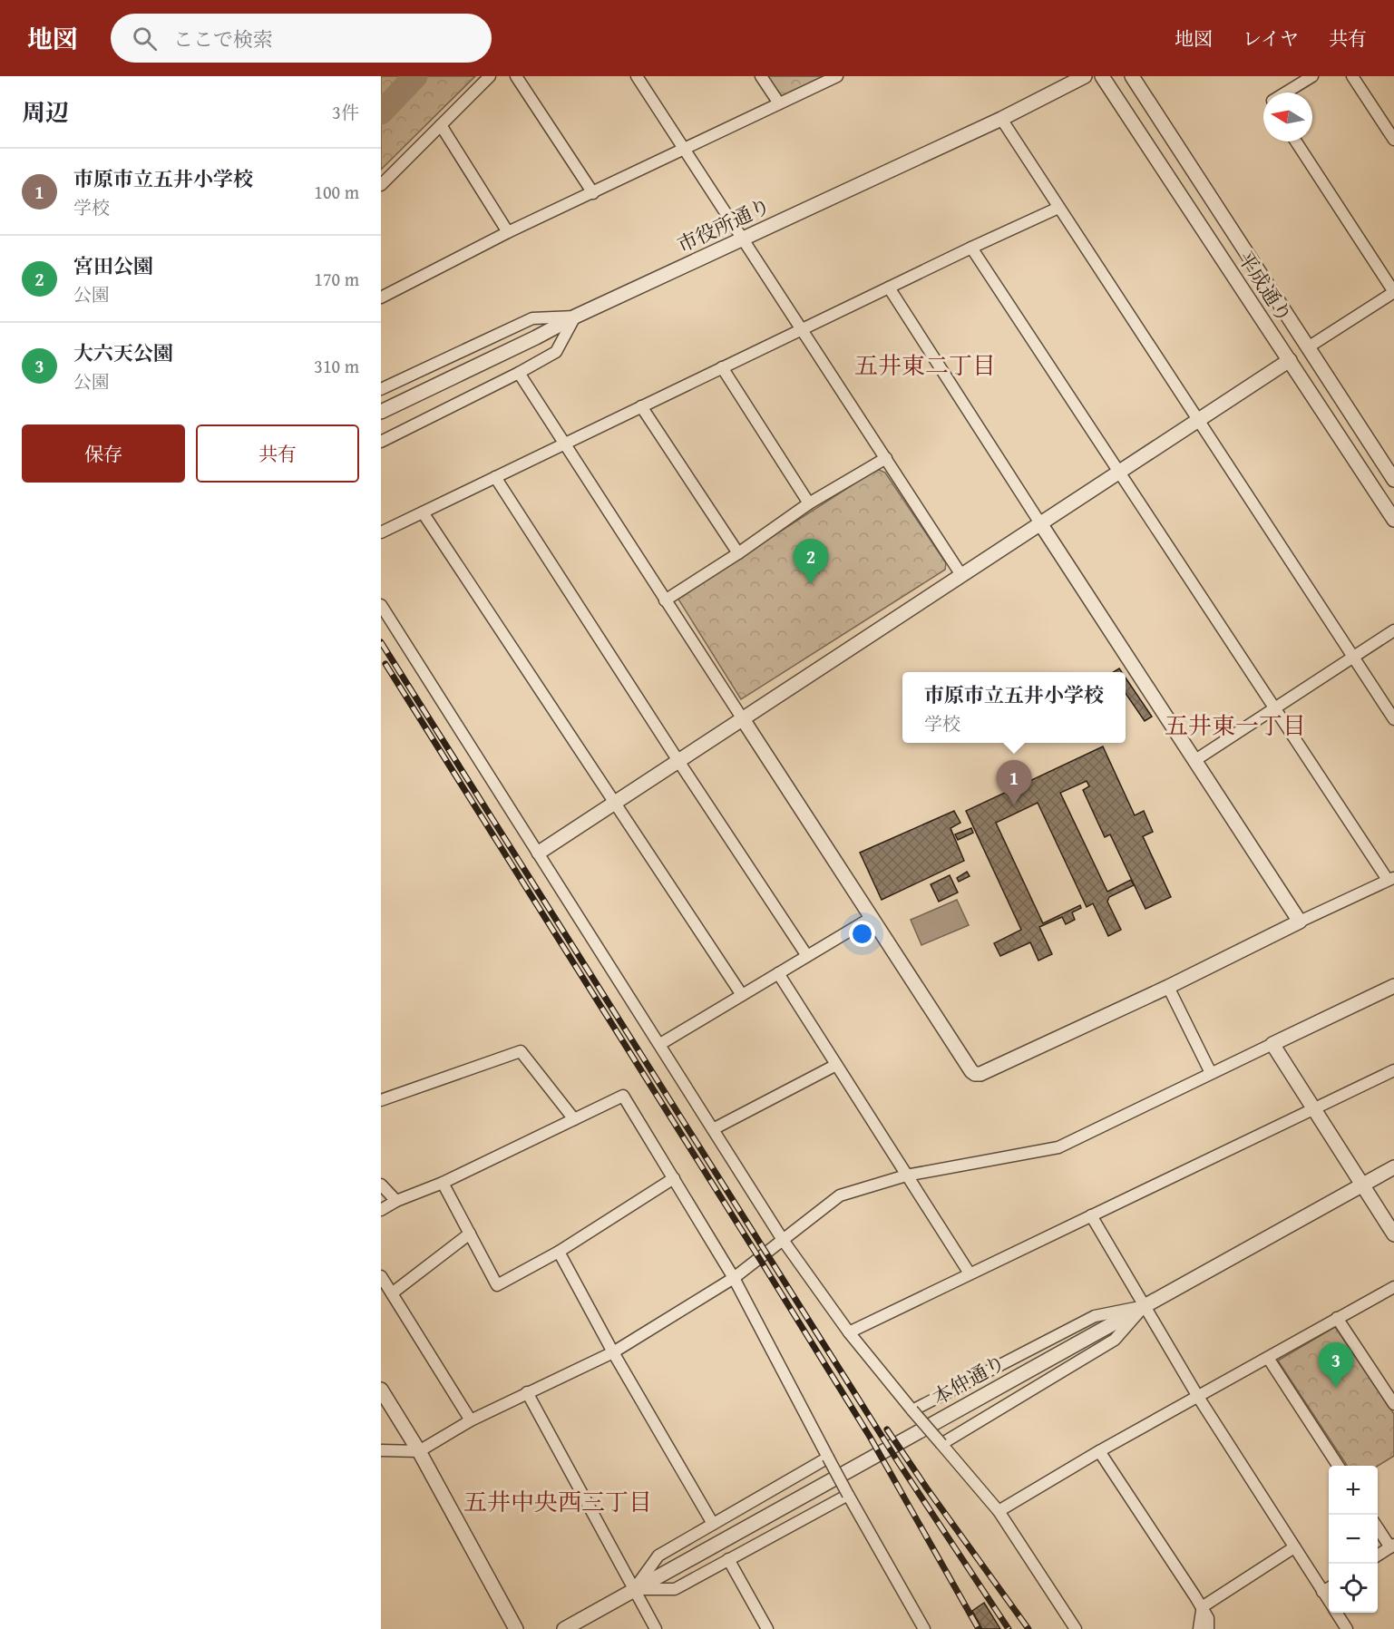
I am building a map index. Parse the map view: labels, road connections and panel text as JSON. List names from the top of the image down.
{
  "streets": {
    "street": ["市役所通り", "平成通り", "本仲通り"]
  },
  "districts": ["五井東二丁目", "五井東一丁目", "五井中央西三丁目"],
  "north": "left",
  "page": {
    "header": "地図",
    "search": "ここで検索",
    "nav": ["地図", "レイヤ", "共有"],
    "heading": ["周辺", "3件"],
    "list": [
      {
        "mark": "1",
        "name": "市原市立五井小学校",
        "note": "学校",
        "value": "100 m"
      },
      {
        "mark": "2",
        "name": "宮田公園",
        "note": "公園",
        "value": "170 m"
      },
      {
        "mark": "3",
        "name": "大六天公園",
        "note": "公園",
        "value": "310 m"
      }
    ],
    "buttons": ["保存", "共有"],
    "pins": ["2", "1", "3"],
    "popup": ["市原市立五井小学校", "学校"],
    "map_buttons": ["+", "−"]
  }
}
